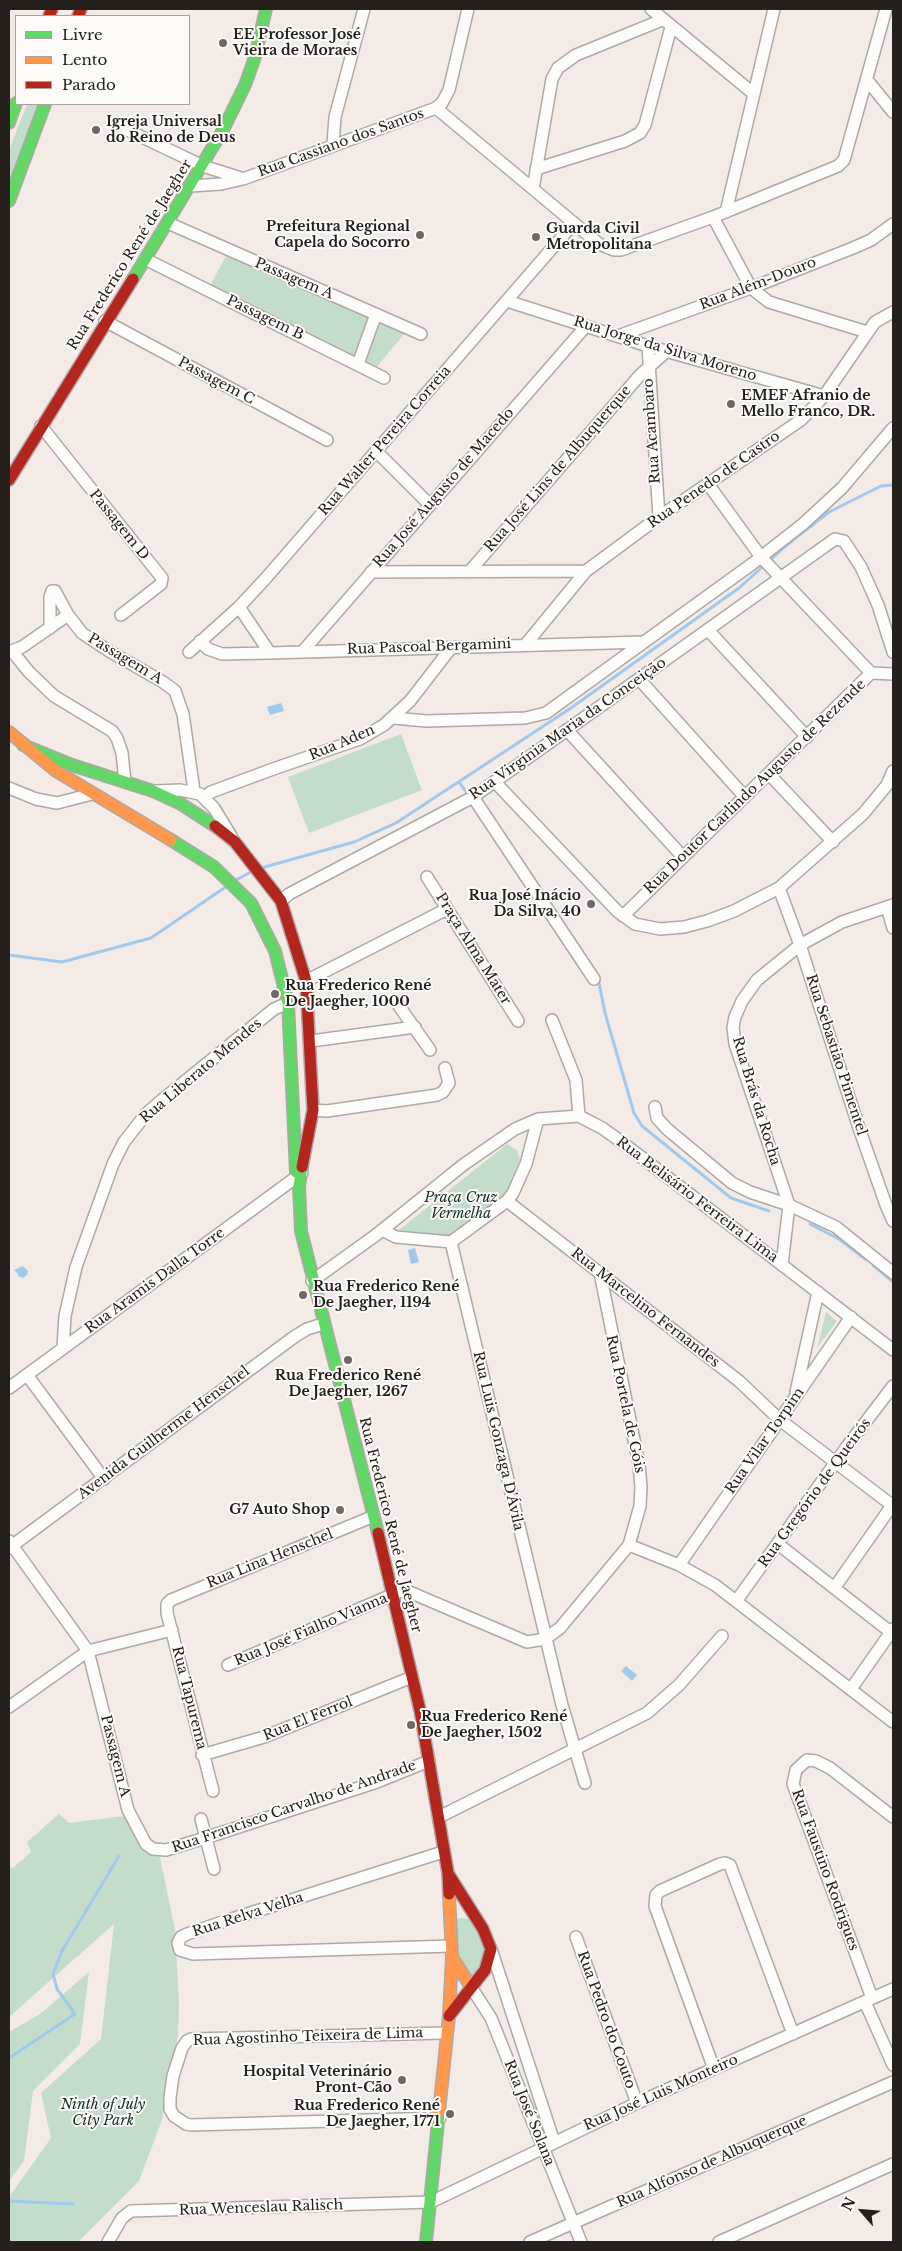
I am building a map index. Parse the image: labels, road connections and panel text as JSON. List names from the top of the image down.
{
  "streets": {
    "main road": ["Rua Frederico René de Jaegher"],
    "street": [
      "Rua Cassiano dos Santos",
      "Passagem A",
      "Rua Além-Douro",
      "Passagem B",
      "Rua Jorge da Silva Moreno",
      "Passagem C",
      "Rua Acambaro",
      "Rua Walter Pereira Correia",
      "Rua José Lins de Albuquerque",
      "Rua Penedo de Castro",
      "Rua José Augusto de Macedo",
      "Passagem D",
      "Rua Pascoal Bergamini",
      "Rua Virgínia Maria da Conceição",
      "Rua Aden",
      "Rua Doutor Carlindo Augusto de Rezende",
      "Praça Alma Mater",
      "Rua Sebastião Pimentel",
      "Rua Liberato Mendes",
      "Rua Brás da Rocha",
      "Rua Belisário Ferreira Lima",
      "Rua Aramis Dalla Torre",
      "Rua Marcelino Fernandes",
      "Rua Portela de Góis",
      "Avenida Guilherme Henschel",
      "Rua Luis Gonzaga D'Ávila",
      "Rua Vilar Torpim",
      "Rua Gregório de Queirós",
      "Rua Lina Henschel",
      "Rua José Fialho Vianna",
      "Rua Tapurema",
      "Rua El Ferrol",
      "Rua Francisco Carvalho de Andrade",
      "Rua Faustino Rodrigues",
      "Rua Relva Velha",
      "Rua Pedro do Couto",
      "Rua Agostinho Teixeira de Lima",
      "Rua José Luis Monteiro",
      "Rua José Solana",
      "Rua Alfonso de Albuquerque",
      "Rua Wenceslau Ralisch"
    ]
  },
  "crossings": [
    ["Rua Cassiano dos Santos", "Rua Frederico René de Jaegher"],
    ["Rua Cassiano dos Santos", "Rua Walter Pereira Correia"],
    ["Rua Frederico René de Jaegher", "Passagem A"],
    ["Rua Frederico René de Jaegher", "Passagem B"],
    ["Rua Frederico René de Jaegher", "Passagem C"],
    ["Rua Frederico René de Jaegher", "Passagem D"],
    ["Rua Frederico René de Jaegher", "Rua Virgínia Maria da Conceição"],
    ["Rua Frederico René de Jaegher", "Rua Aden"],
    ["Rua Frederico René de Jaegher", "Rua Liberato Mendes"],
    ["Rua Frederico René de Jaegher", "Rua Aramis Dalla Torre"],
    ["Rua Frederico René de Jaegher", "Avenida Guilherme Henschel"],
    ["Rua Frederico René de Jaegher", "Rua Lina Henschel"],
    ["Rua Frederico René de Jaegher", "Rua José Fialho Vianna"],
    ["Rua Frederico René de Jaegher", "Rua El Ferrol"],
    ["Rua Frederico René de Jaegher", "Rua Francisco Carvalho de Andrade"],
    ["Rua Frederico René de Jaegher", "Rua Relva Velha"],
    ["Rua Frederico René de Jaegher", "Rua Agostinho Teixeira de Lima"],
    ["Rua Frederico René de Jaegher", "Rua José Luis Monteiro"],
    ["Rua Frederico René de Jaegher", "Rua José Solana"],
    ["Rua Frederico René de Jaegher", "Rua Wenceslau Ralisch"],
    ["Passagem A", "Rua Francisco Carvalho de Andrade"],
    ["Rua Além-Douro", "Rua Jorge da Silva Moreno"],
    ["Rua Jorge da Silva Moreno", "Rua Acambaro"],
    ["Rua Jorge da Silva Moreno", "Rua Walter Pereira Correia"],
    ["Rua Jorge da Silva Moreno", "Rua José Lins de Albuquerque"],
    ["Rua Jorge da Silva Moreno", "Rua Penedo de Castro"],
    ["Rua Jorge da Silva Moreno", "Rua José Augusto de Macedo"],
    ["Rua Acambaro", "Rua José Lins de Albuquerque"],
    ["Rua Acambaro", "Rua Penedo de Castro"],
    ["Rua Walter Pereira Correia", "Rua Pascoal Bergamini"],
    ["Rua Penedo de Castro", "Rua Pascoal Bergamini"],
    ["Rua José Augusto de Macedo", "Rua Pascoal Bergamini"],
    ["Rua Pascoal Bergamini", "Rua Virgínia Maria da Conceição"],
    ["Rua Pascoal Bergamini", "Rua Aden"],
    ["Rua Virgínia Maria da Conceição", "Rua Aden"],
    ["Rua Sebastião Pimentel", "Rua Brás da Rocha"],
    ["Rua Liberato Mendes", "Rua Aramis Dalla Torre"],
    ["Rua Brás da Rocha", "Rua Belisário Ferreira Lima"],
    ["Rua Belisário Ferreira Lima", "Rua Vilar Torpim"],
    ["Rua Marcelino Fernandes", "Rua Portela de Góis"],
    ["Rua Marcelino Fernandes", "Rua Vilar Torpim"],
    ["Rua Marcelino Fernandes", "Rua Gregório de Queirós"],
    ["Rua Portela de Góis", "Rua Luis Gonzaga D'Ávila"],
    ["Rua Lina Henschel", "Rua Tapurema"],
    ["Rua Tapurema", "Rua El Ferrol"],
    ["Rua Faustino Rodrigues", "Rua José Luis Monteiro"],
    ["Rua Pedro do Couto", "Rua José Luis Monteiro"],
    ["Rua José Luis Monteiro", "Rua José Solana"],
    ["Rua José Luis Monteiro", "Rua Wenceslau Ralisch"],
    ["Rua José Solana", "Rua Alfonso de Albuquerque"]
  ],
  "parks": ["Praça Cruz Vermelha", "Ninth of July City Park"],
  "places": [
    "EE Professor José Vieira de Moraes",
    "Igreja Universal do Reino de Deus",
    "Prefeitura Regional Capela do Socorro",
    "Guarda Civil Metropolitana",
    "EMEF Afranio de Mello Franco, DR.",
    "Rua José Inácio Da Silva, 40",
    "Rua Frederico René De Jaegher, 1000",
    "Rua Frederico René De Jaegher, 1194",
    "Rua Frederico René De Jaegher, 1267",
    "G7 Auto Shop",
    "Rua Frederico René De Jaegher, 1502",
    "Hospital Veterinário Pront-Cão",
    "Rua Frederico René De Jaegher, 1771"
  ],
  "legend": ["Livre", "Lento", "Parado"],
  "north": "top left"
}
